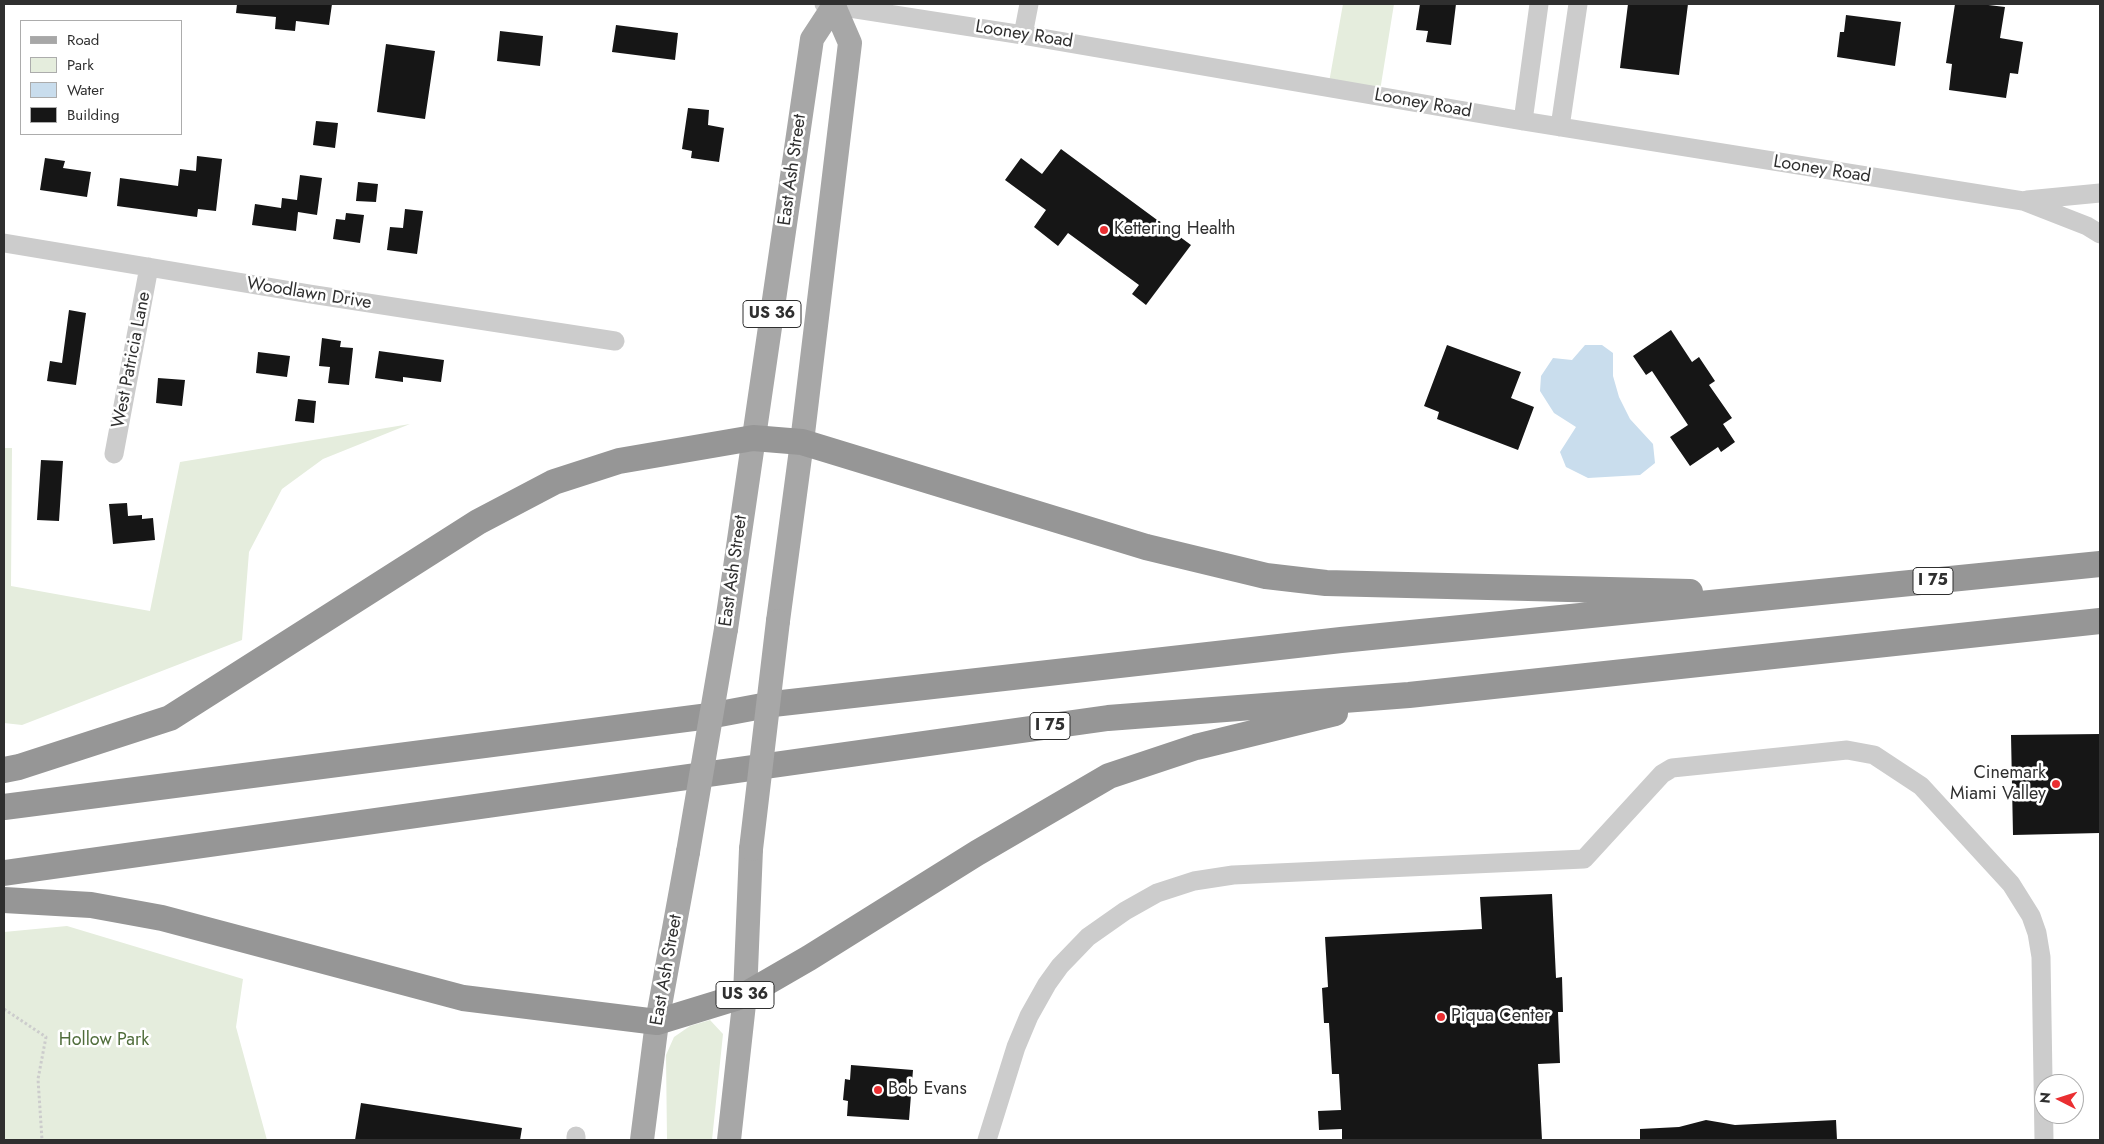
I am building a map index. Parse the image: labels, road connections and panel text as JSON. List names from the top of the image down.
{
  "streets": {
    "highway": ["I 75"],
    "main road": ["East Ash Street", "US 36"],
    "street": ["Looney Road", "Woodlawn Drive", "West Patricia Lane"]
  },
  "crossings": [
    ["Looney Road", "East Ash Street"],
    ["Looney Road", "US 36"],
    ["East Ash Street", "US 36"],
    ["Woodlawn Drive", "West Patricia Lane"]
  ],
  "parks": ["Hollow Park"],
  "places": [
    "Kettering Health",
    "Cinemark Miami Valley",
    "Piqua Center",
    "Bob Evans"
  ],
  "legend": [
    "Road",
    "Park",
    "Water",
    "Building"
  ],
  "north": "left"
}
